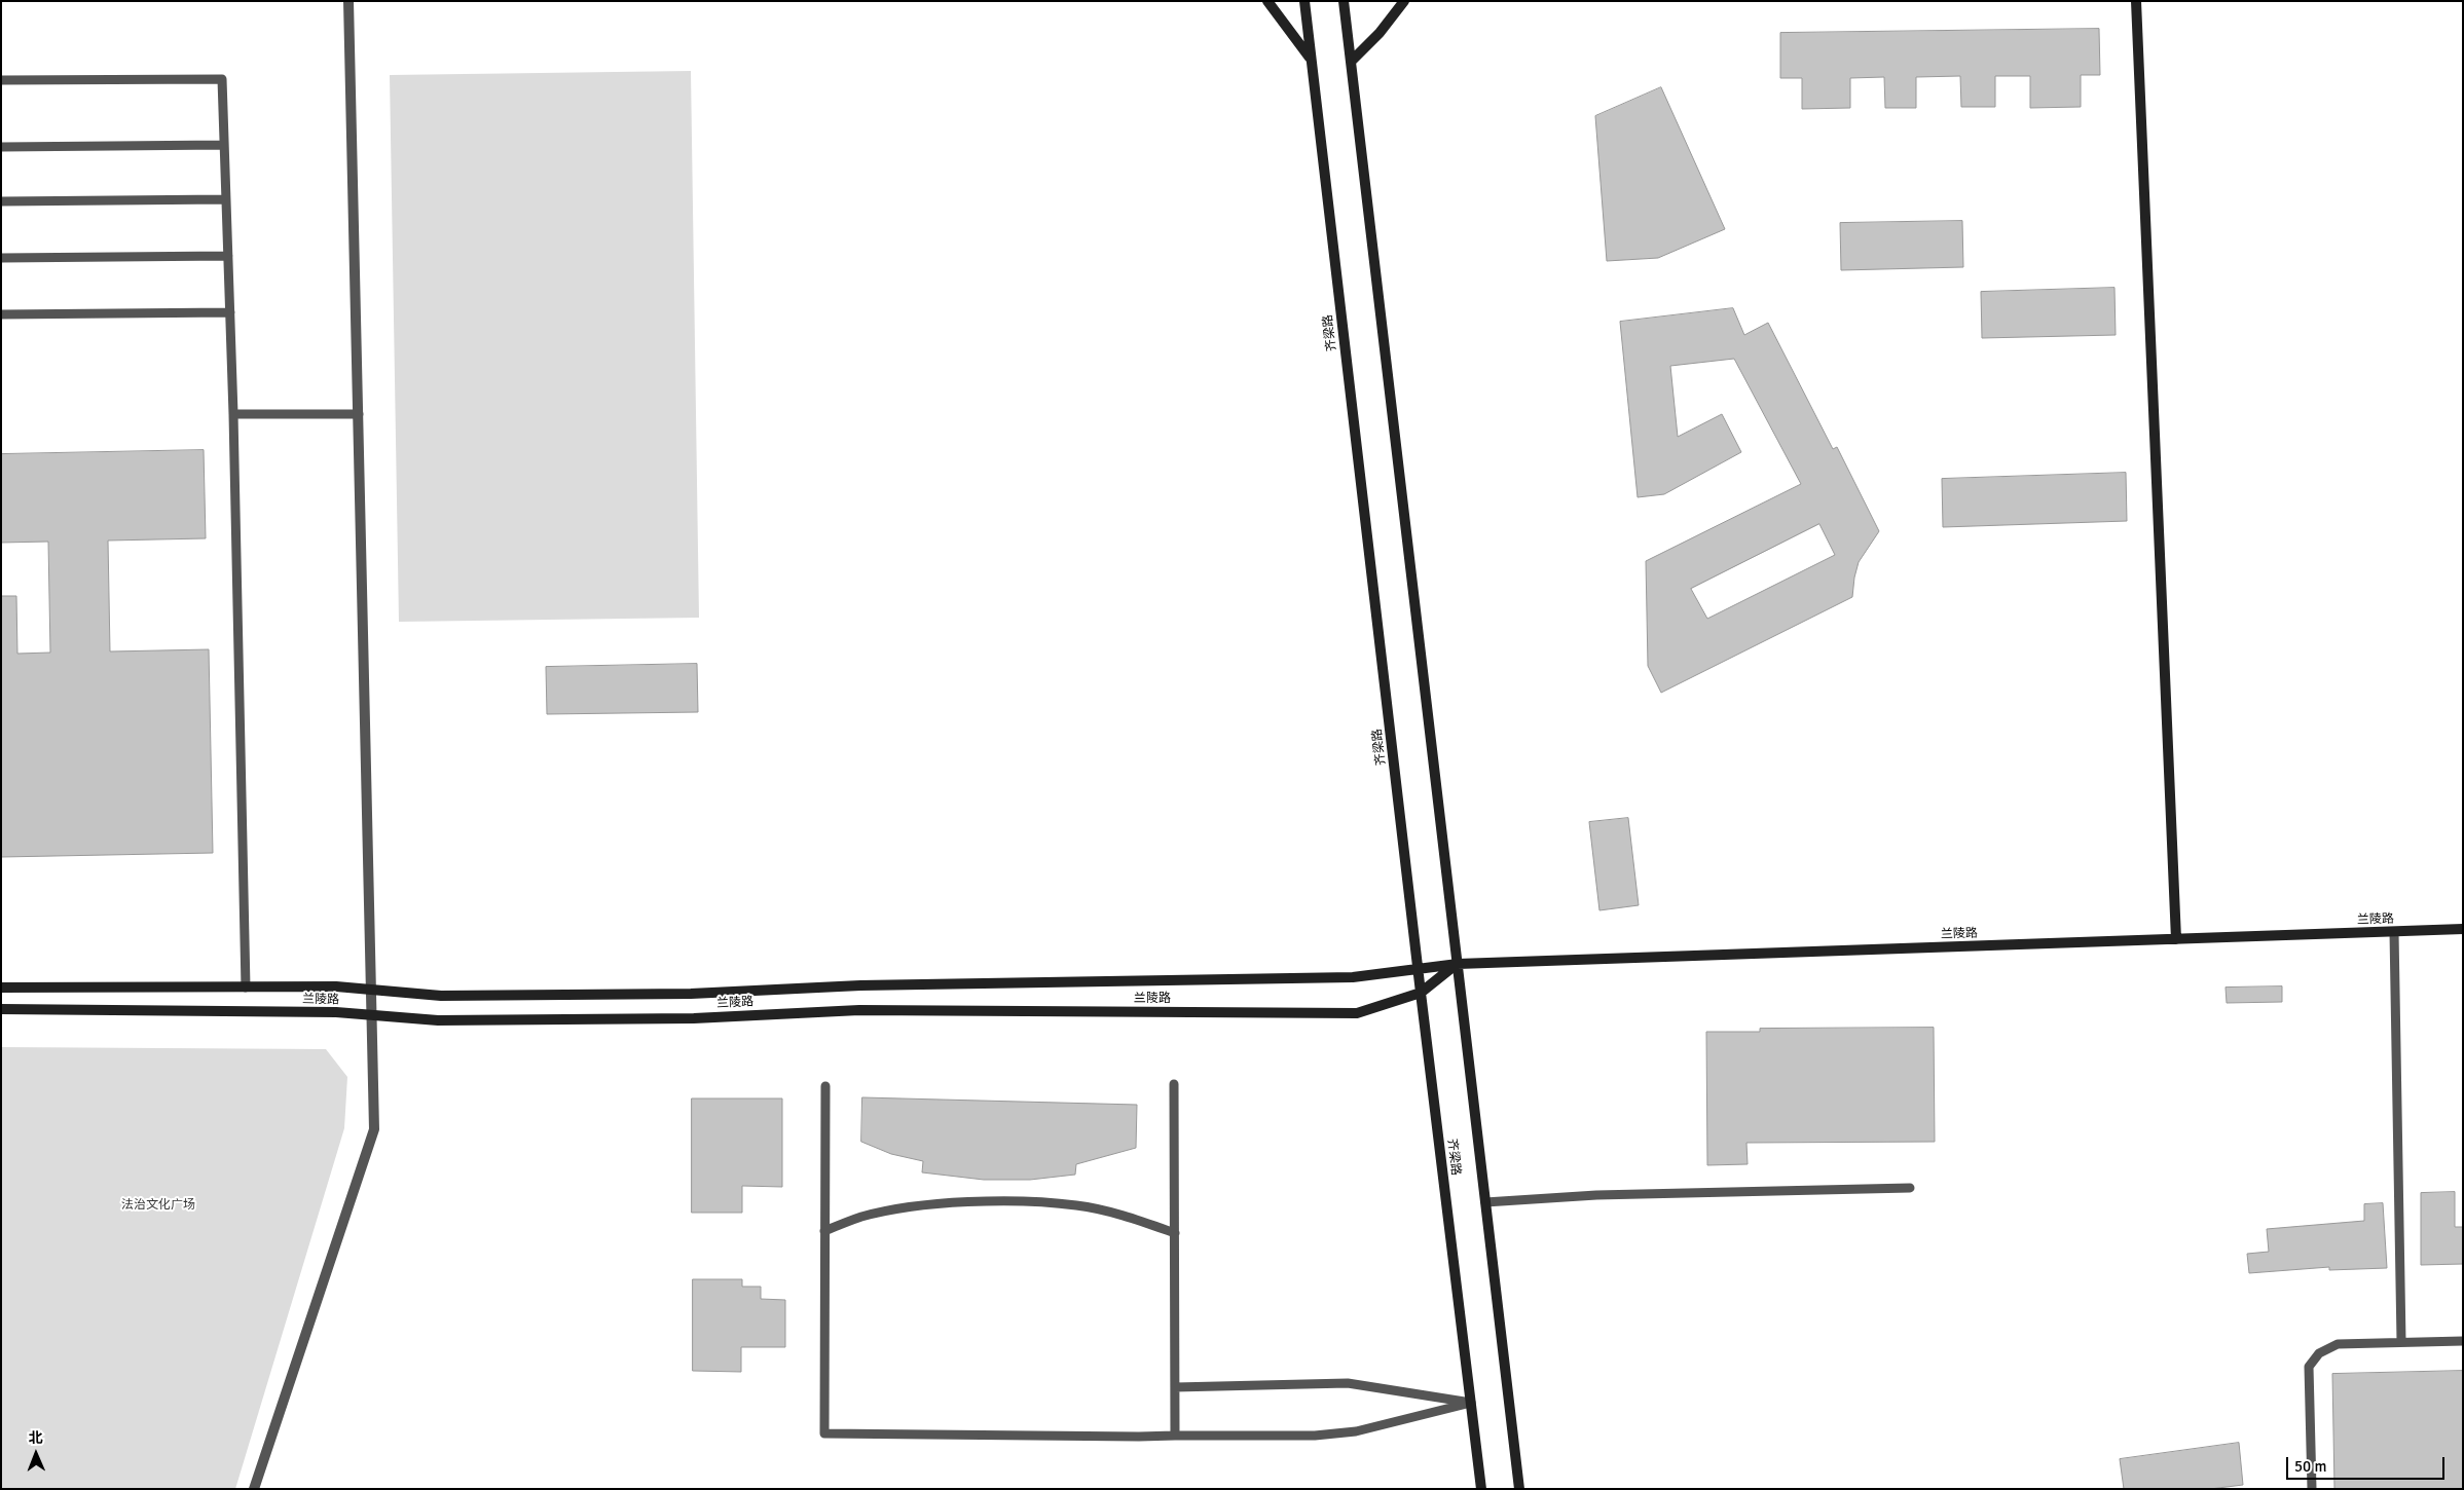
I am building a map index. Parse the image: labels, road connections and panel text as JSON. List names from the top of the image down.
{
  "streets": {
    "street": ["齐梁路", "兰陵路"]
  },
  "crossings": [
    ["齐梁路", "兰陵路"]
  ],
  "parks": ["法治文化广场"],
  "scale_bar": "50 m",
  "north": "top"
}
